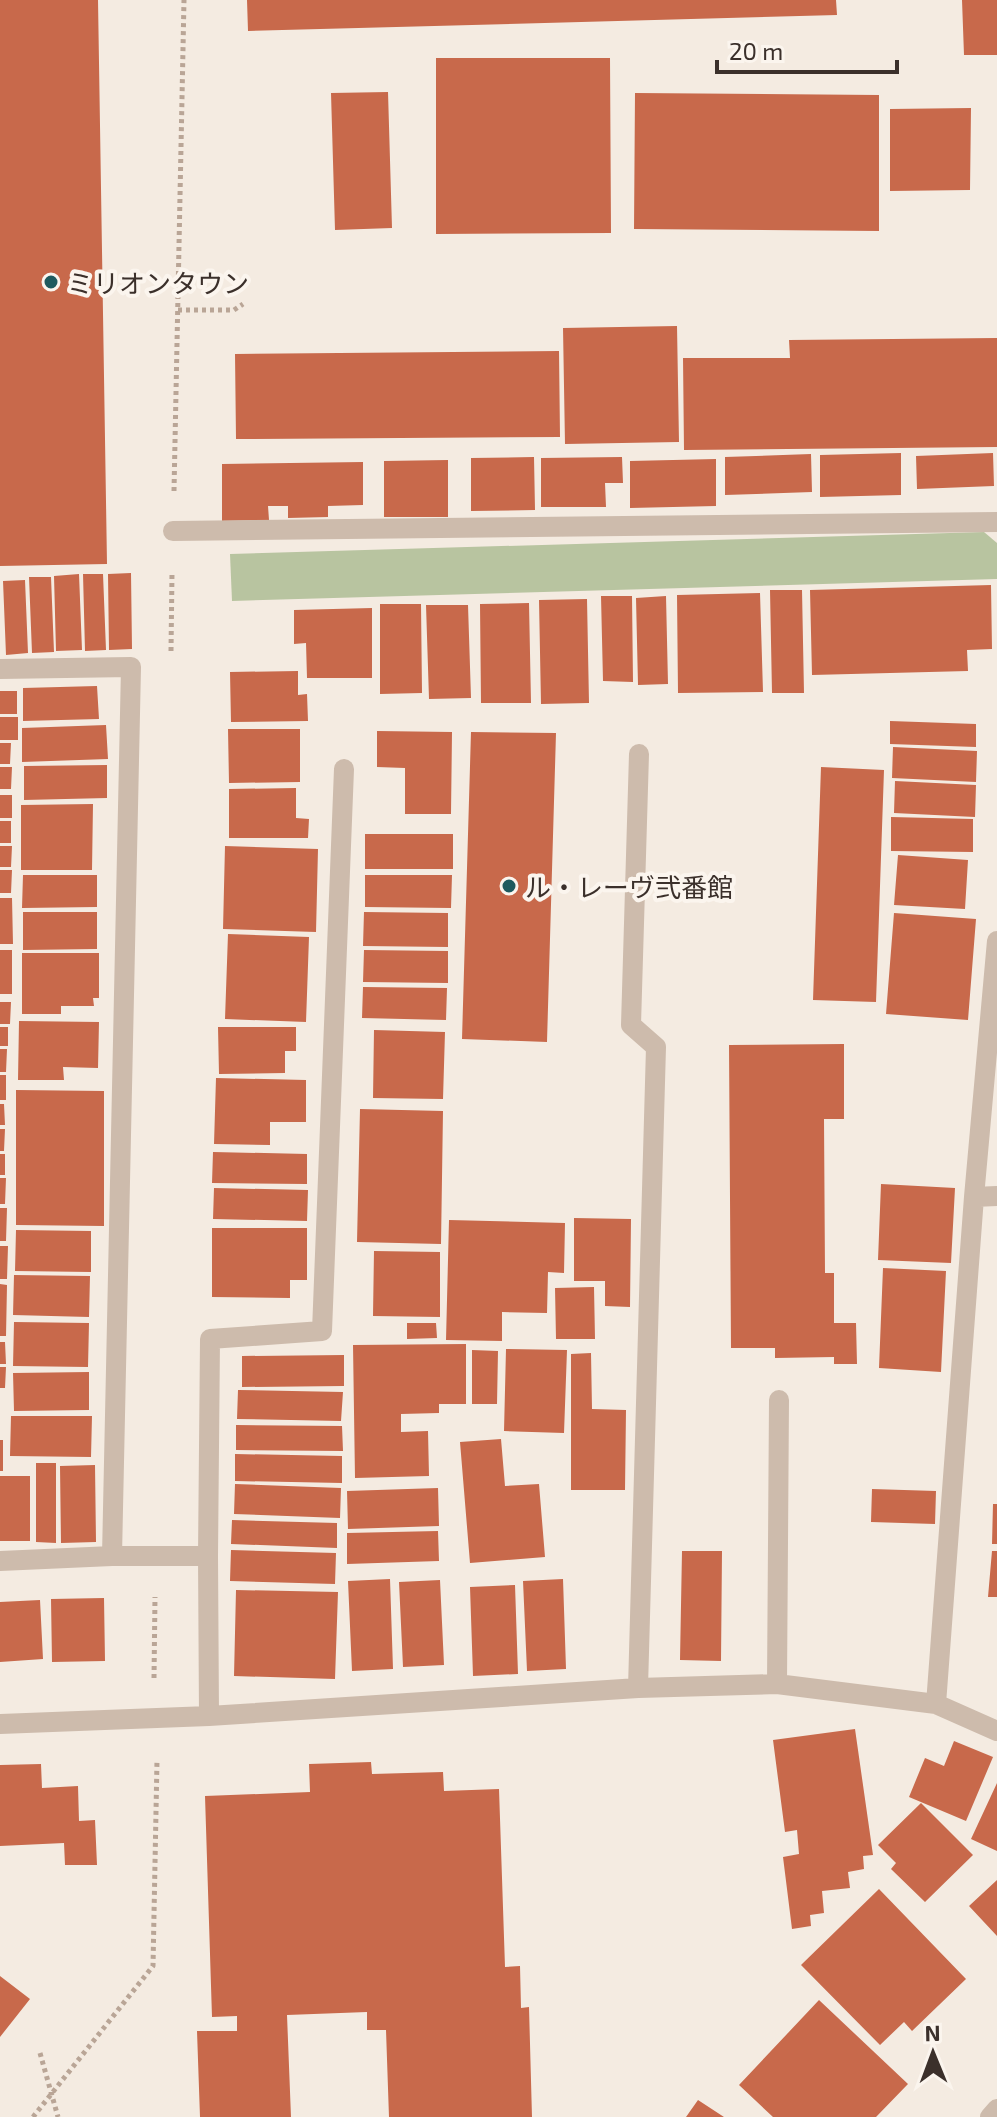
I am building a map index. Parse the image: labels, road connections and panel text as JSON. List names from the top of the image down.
{
  "places": ["ミリオンタウン", "ル・レーヴ弐番館"],
  "scale_bar": "20 m",
  "north": "top"
}
